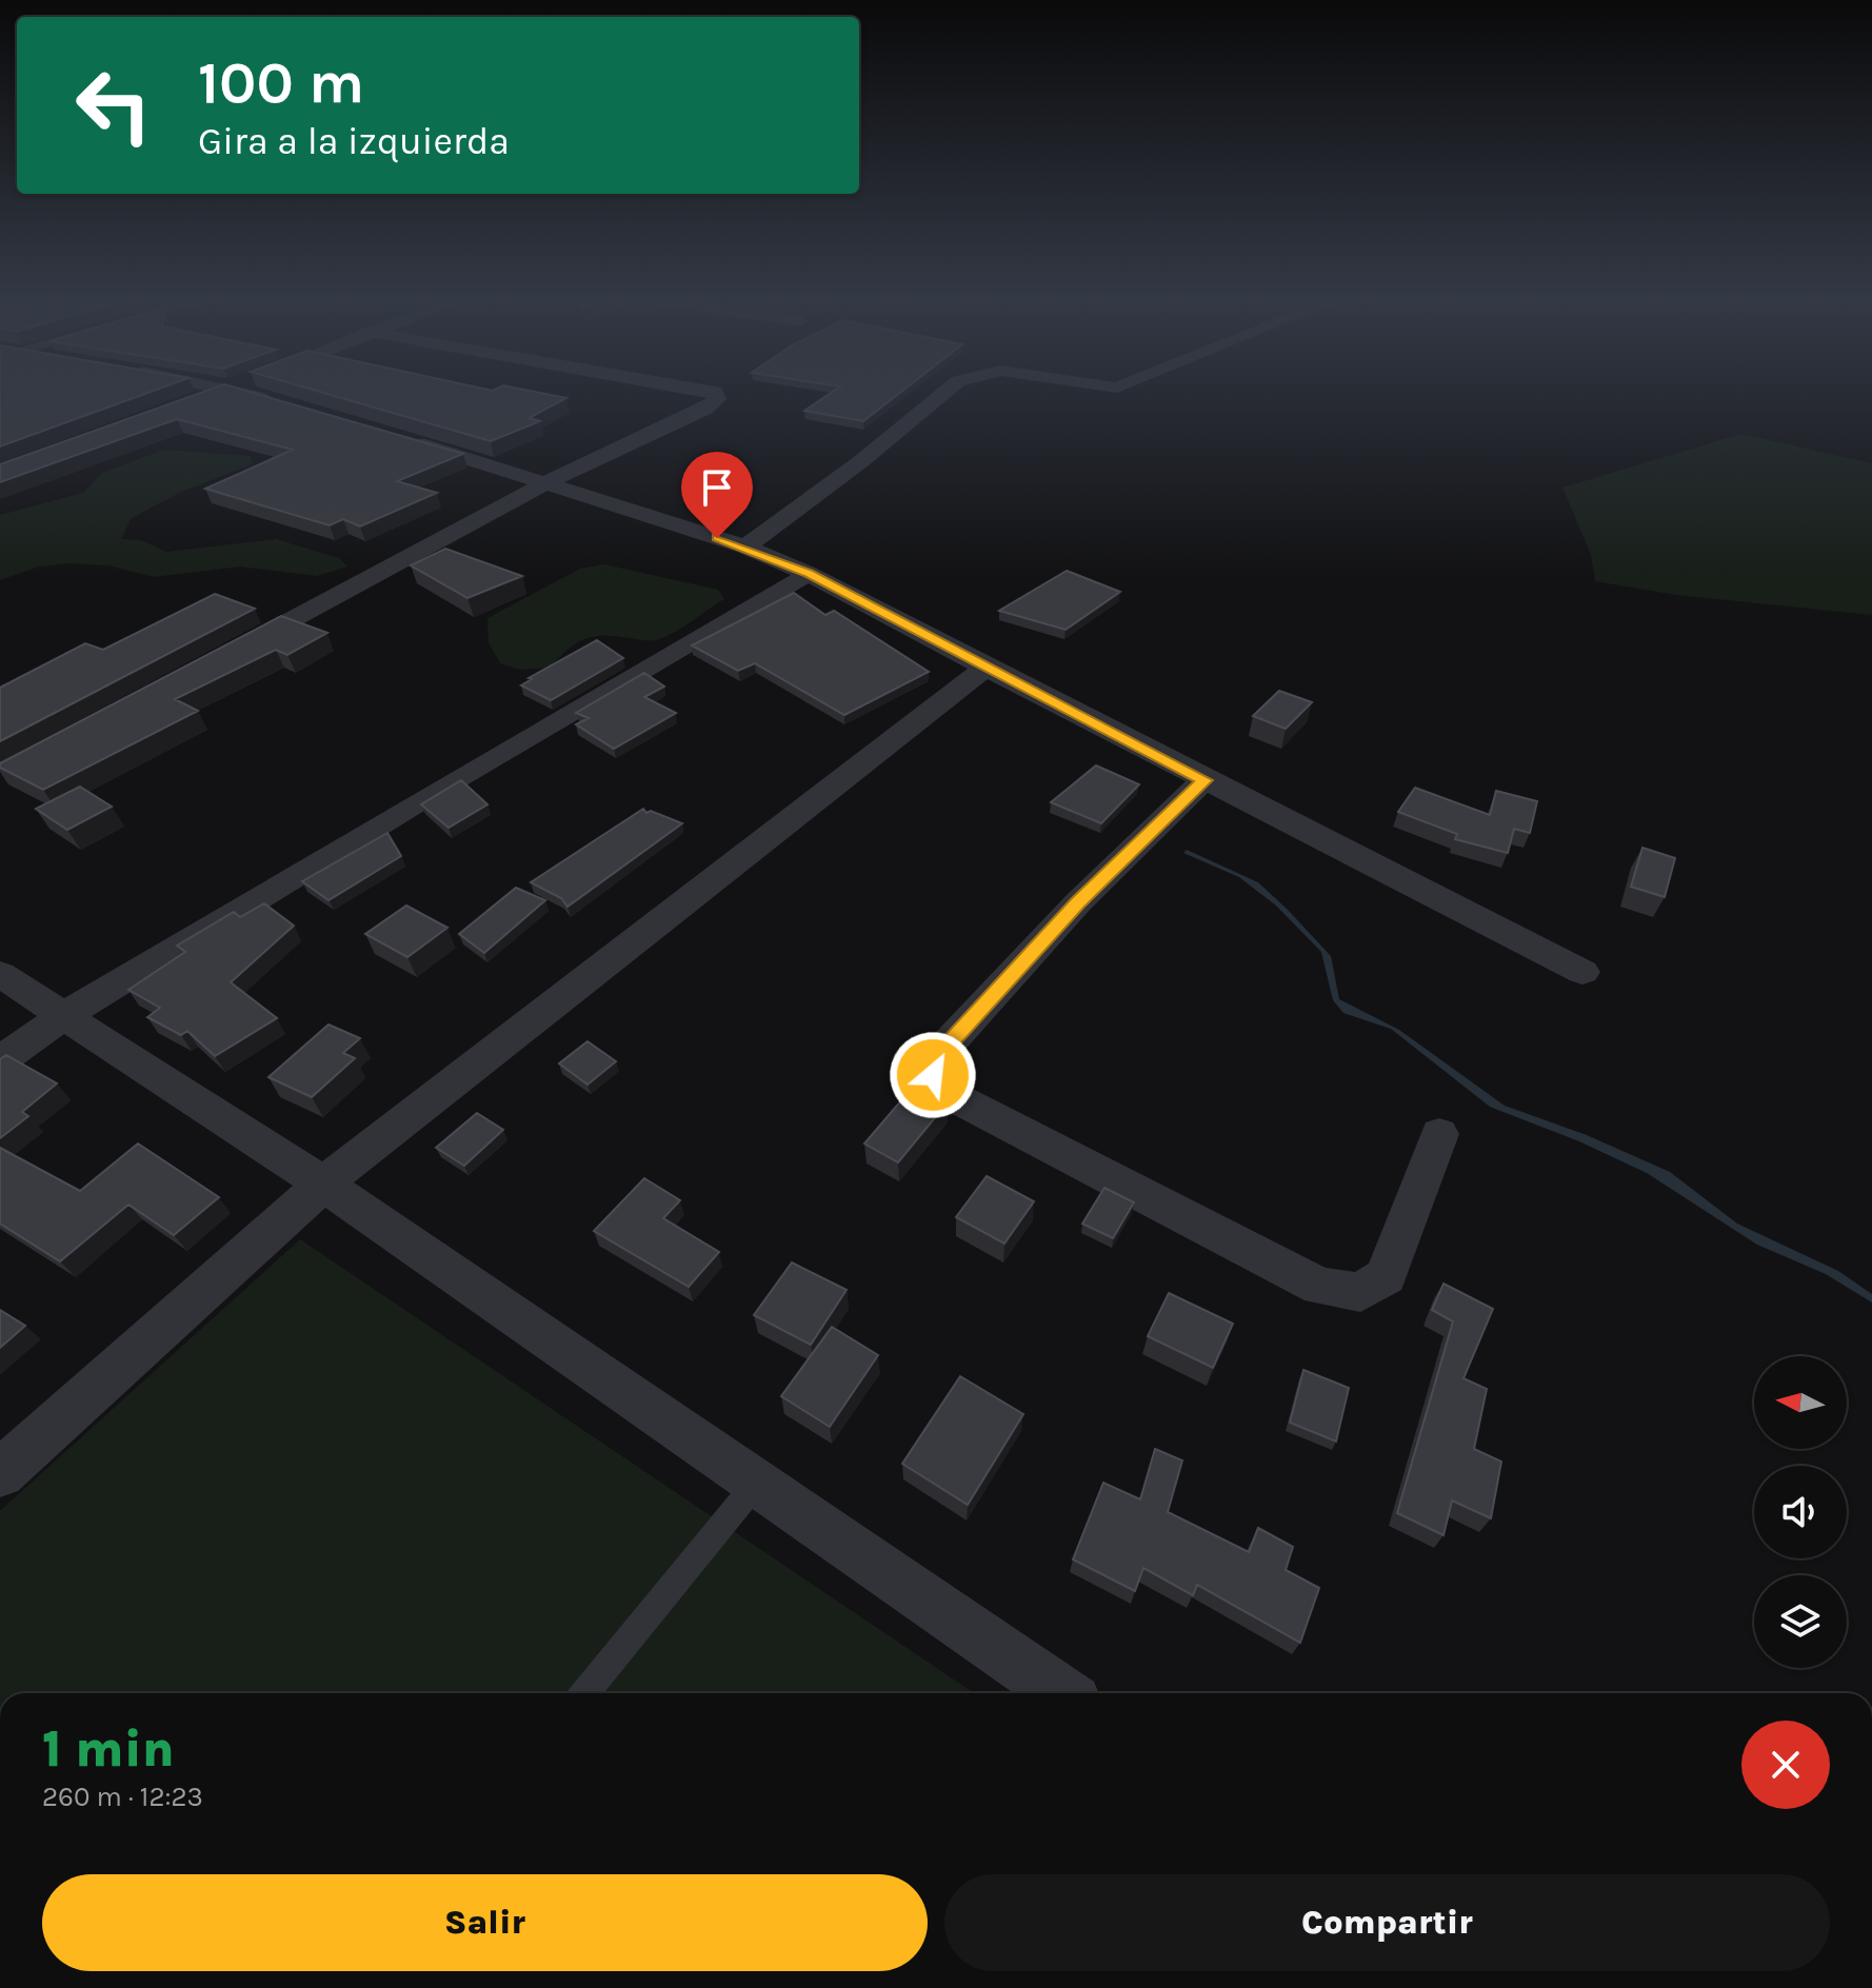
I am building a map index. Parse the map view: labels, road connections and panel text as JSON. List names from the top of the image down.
{
  "north": "left",
  "page": {
    "turn": ["100 m", "Gira a la izquierda"],
    "heading": ["1 min", "260 m · 12:23"],
    "buttons": ["Salir", "Compartir"]
  }
}
